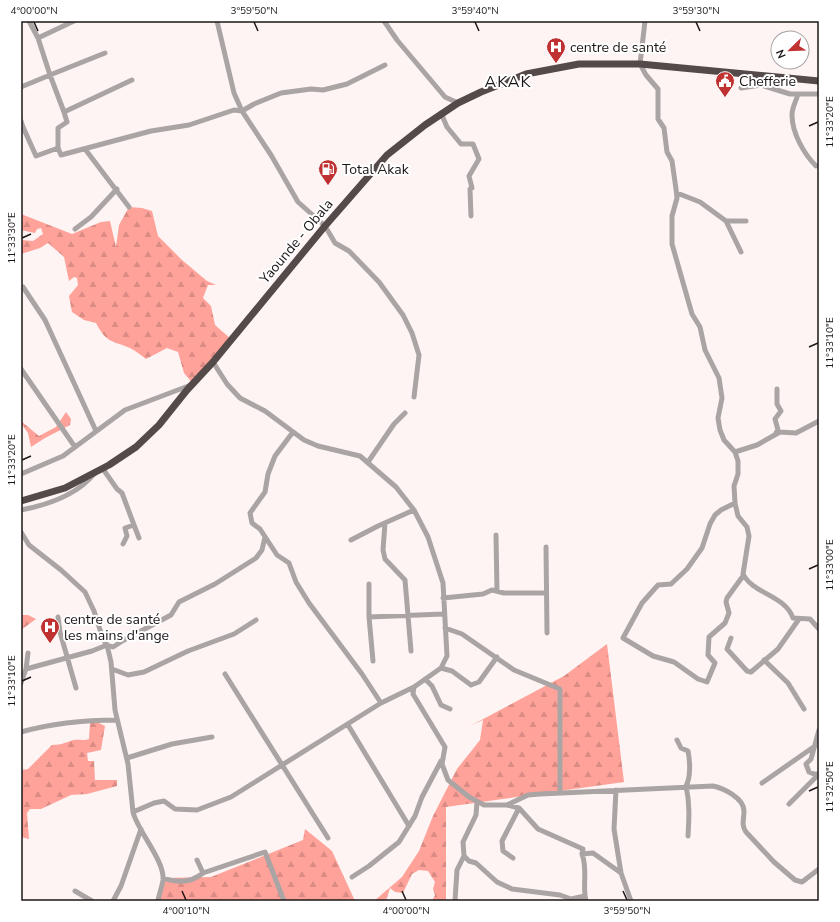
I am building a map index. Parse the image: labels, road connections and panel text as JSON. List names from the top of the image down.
{
  "streets": {
    "highway": ["Yaounde - Obala"]
  },
  "districts": ["AKAK"],
  "places": {
    "hospital": ["centre de santé", "centre de santé les mains d'ange"],
    "public building": ["Chefferie"],
    "fuel station": ["Total Akak"]
  },
  "north": "bottom left",
  "coordinates": [
    "4°00'00\"N",
    "3°59'50\"N",
    "3°59'40\"N",
    "3°59'30\"N",
    "11°33'20\"E",
    "11°33'30\"E",
    "11°33'10\"E",
    "11°33'00\"E",
    "11°32'50\"E",
    "4°00'10\"N"
  ]
}
